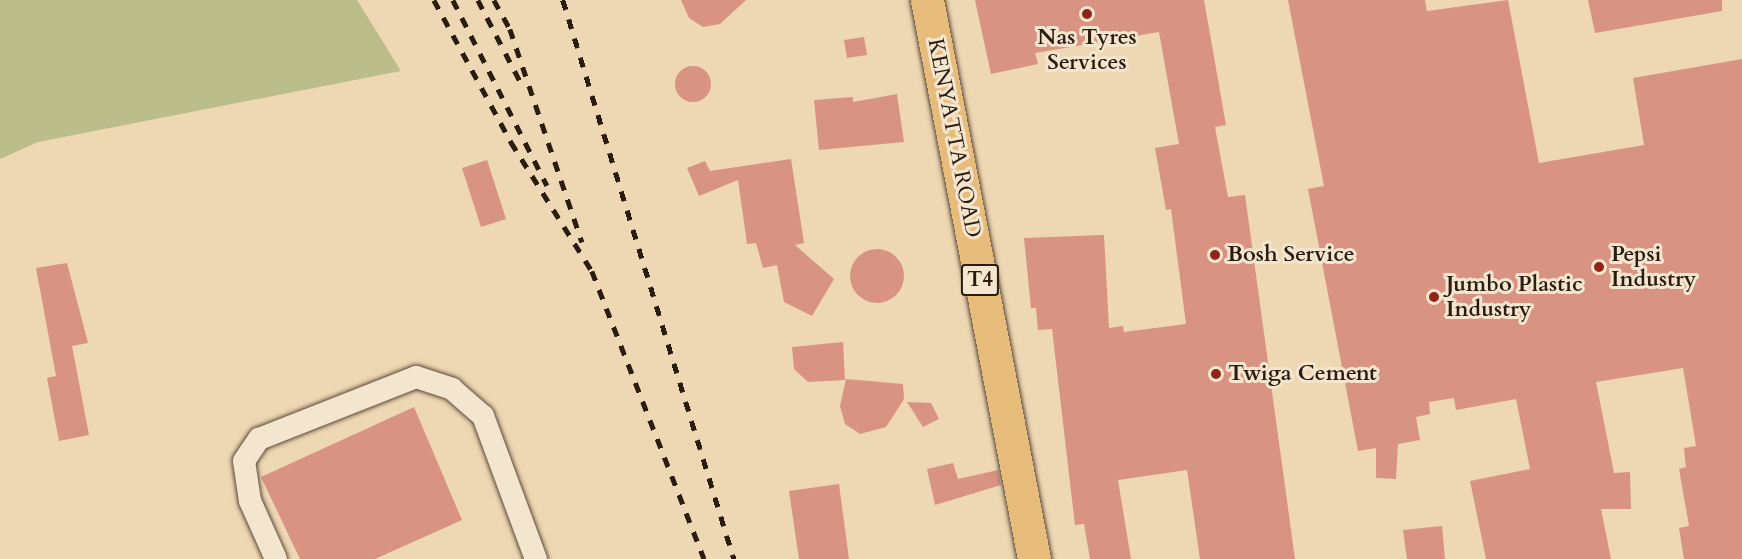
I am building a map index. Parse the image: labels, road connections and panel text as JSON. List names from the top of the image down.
{
  "streets": {
    "highway": ["KENYATTA ROAD", "T4"]
  },
  "places": [
    "Nas Tyres Services",
    "Bosh Service",
    "Pepsi Industry",
    "Jumbo Plastic Industry",
    "Twiga Cement"
  ]
}
